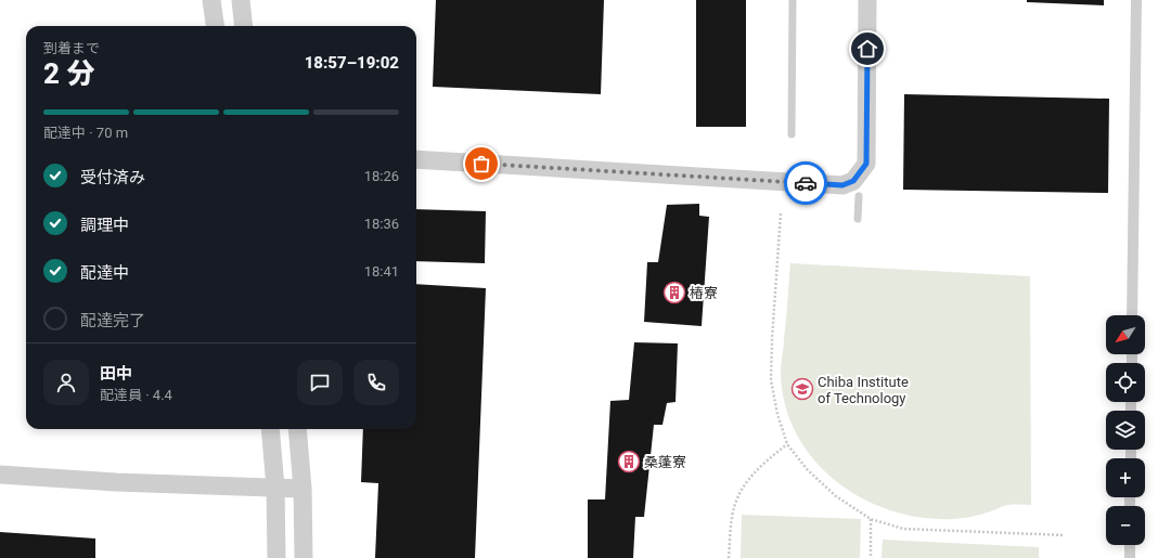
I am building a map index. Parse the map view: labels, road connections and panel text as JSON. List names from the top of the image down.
{
  "places": {
    "building": ["椿寮", "桑蓬寮"],
    "school or university": ["Chiba Institute of Technology"]
  },
  "north": "bottom left",
  "page": {
    "heading": ["2 分", "到着まで", "18:57–19:02"],
    "panel": ["田中", "配達員 · 4.4"],
    "bar": "配達中 · 70 m",
    "list": [
      ["受付済み", "18:26"],
      ["調理中", "18:36"],
      ["配達中", "18:41"],
      "配達完了"
    ],
    "map_buttons": ["+", "−"]
  }
}
